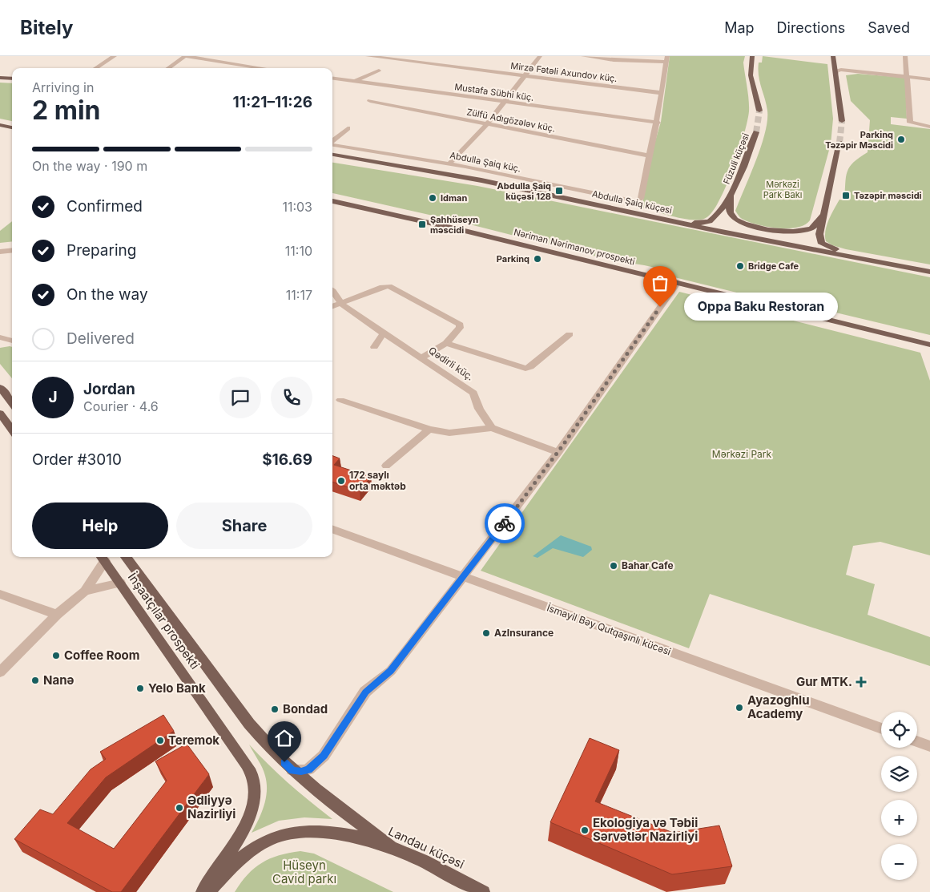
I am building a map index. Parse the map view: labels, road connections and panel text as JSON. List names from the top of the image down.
{
  "streets": {
    "main road": [
      "Füzuli küçəsi",
      "Abdulla Şaiq küçəsi",
      "Nəriman Nərimanov prospekti",
      "İnşaatçılar prospekti",
      "Landau küçəsi"
    ],
    "street": [
      "Mirzə Fətəli Axundov küç.",
      "Mustafa Sübhi küç.",
      "Zülfü Adıgözələv küç.",
      "Abdulla Şaiq küç.",
      "Qədirli küç.",
      "İsmayil Bəy Qutqaşınlı kücəsi"
    ]
  },
  "crossings": [
    ["Zülfü Adıgözələv küç.", "Abdulla Şaiq küç."],
    ["İnşaatçılar prospekti", "Landau küçəsi"]
  ],
  "parks": ["Mərkəzi Park Bakı", "Mərkəzi Park", "Hüseyn Cavid parkı"],
  "places": {
    "other": [
      "Parkinq Təzəpir Məscidi",
      "Idman",
      "Parkinq",
      "Bridge Cafe",
      "Oppa Baku Restoran",
      "172 saylı orta məktəb",
      "Bahar Cafe",
      "AzInsurance",
      "Coffee Room",
      "Nanə",
      "Yelo Bank",
      "Ayazoghlu Academy",
      "Bondad",
      "Teremok",
      "Ədliyyə Nazirliyi",
      "Ekologiya və Təbii Sərvətlər Nazirliyi"
    ],
    "transit": ["Abdulla Şaiq küçəsi 128", "Təzəpir məscidi", "Şahhüseyn məscidi"],
    "health": ["Gur MTK."]
  },
  "page": {
    "header": "Bitely",
    "nav": ["Map", "Directions", "Saved"],
    "heading": ["2 min", "Arriving in", "11:21–11:26"],
    "panel": [
      "Jordan",
      "Courier · 4.6",
      "Order #3010",
      "$16.69"
    ],
    "bar": "On the way · 190 m",
    "list": [
      ["Confirmed", "11:03"],
      ["Preparing", "11:10"],
      ["On the way", "11:17"],
      "Delivered"
    ],
    "bubble": "Oppa Baku Restoran",
    "round": "J",
    "buttons": ["Help", "Share"],
    "map_buttons": ["+", "−"]
  }
}
